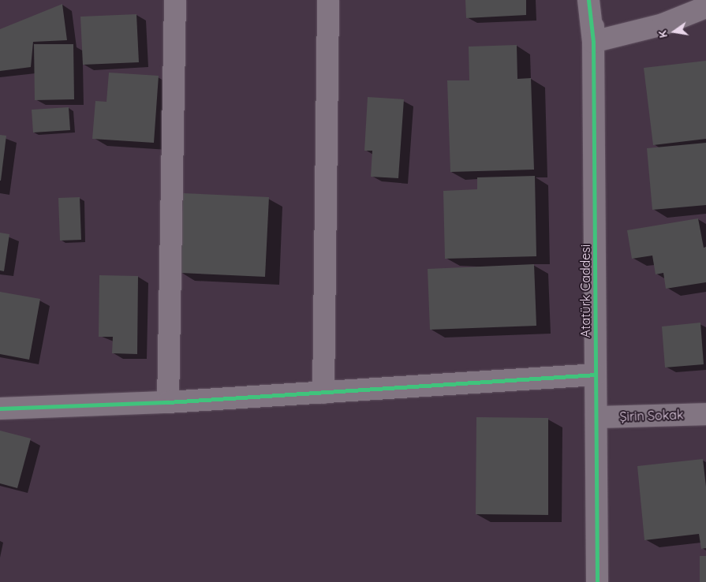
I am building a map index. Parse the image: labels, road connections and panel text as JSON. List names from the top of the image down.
{
  "streets": {
    "street": ["Atatürk Caddesi", "Şirin Sokak"]
  },
  "crossings": [
    ["Atatürk Caddesi", "Şirin Sokak"]
  ],
  "north": "left"
}
